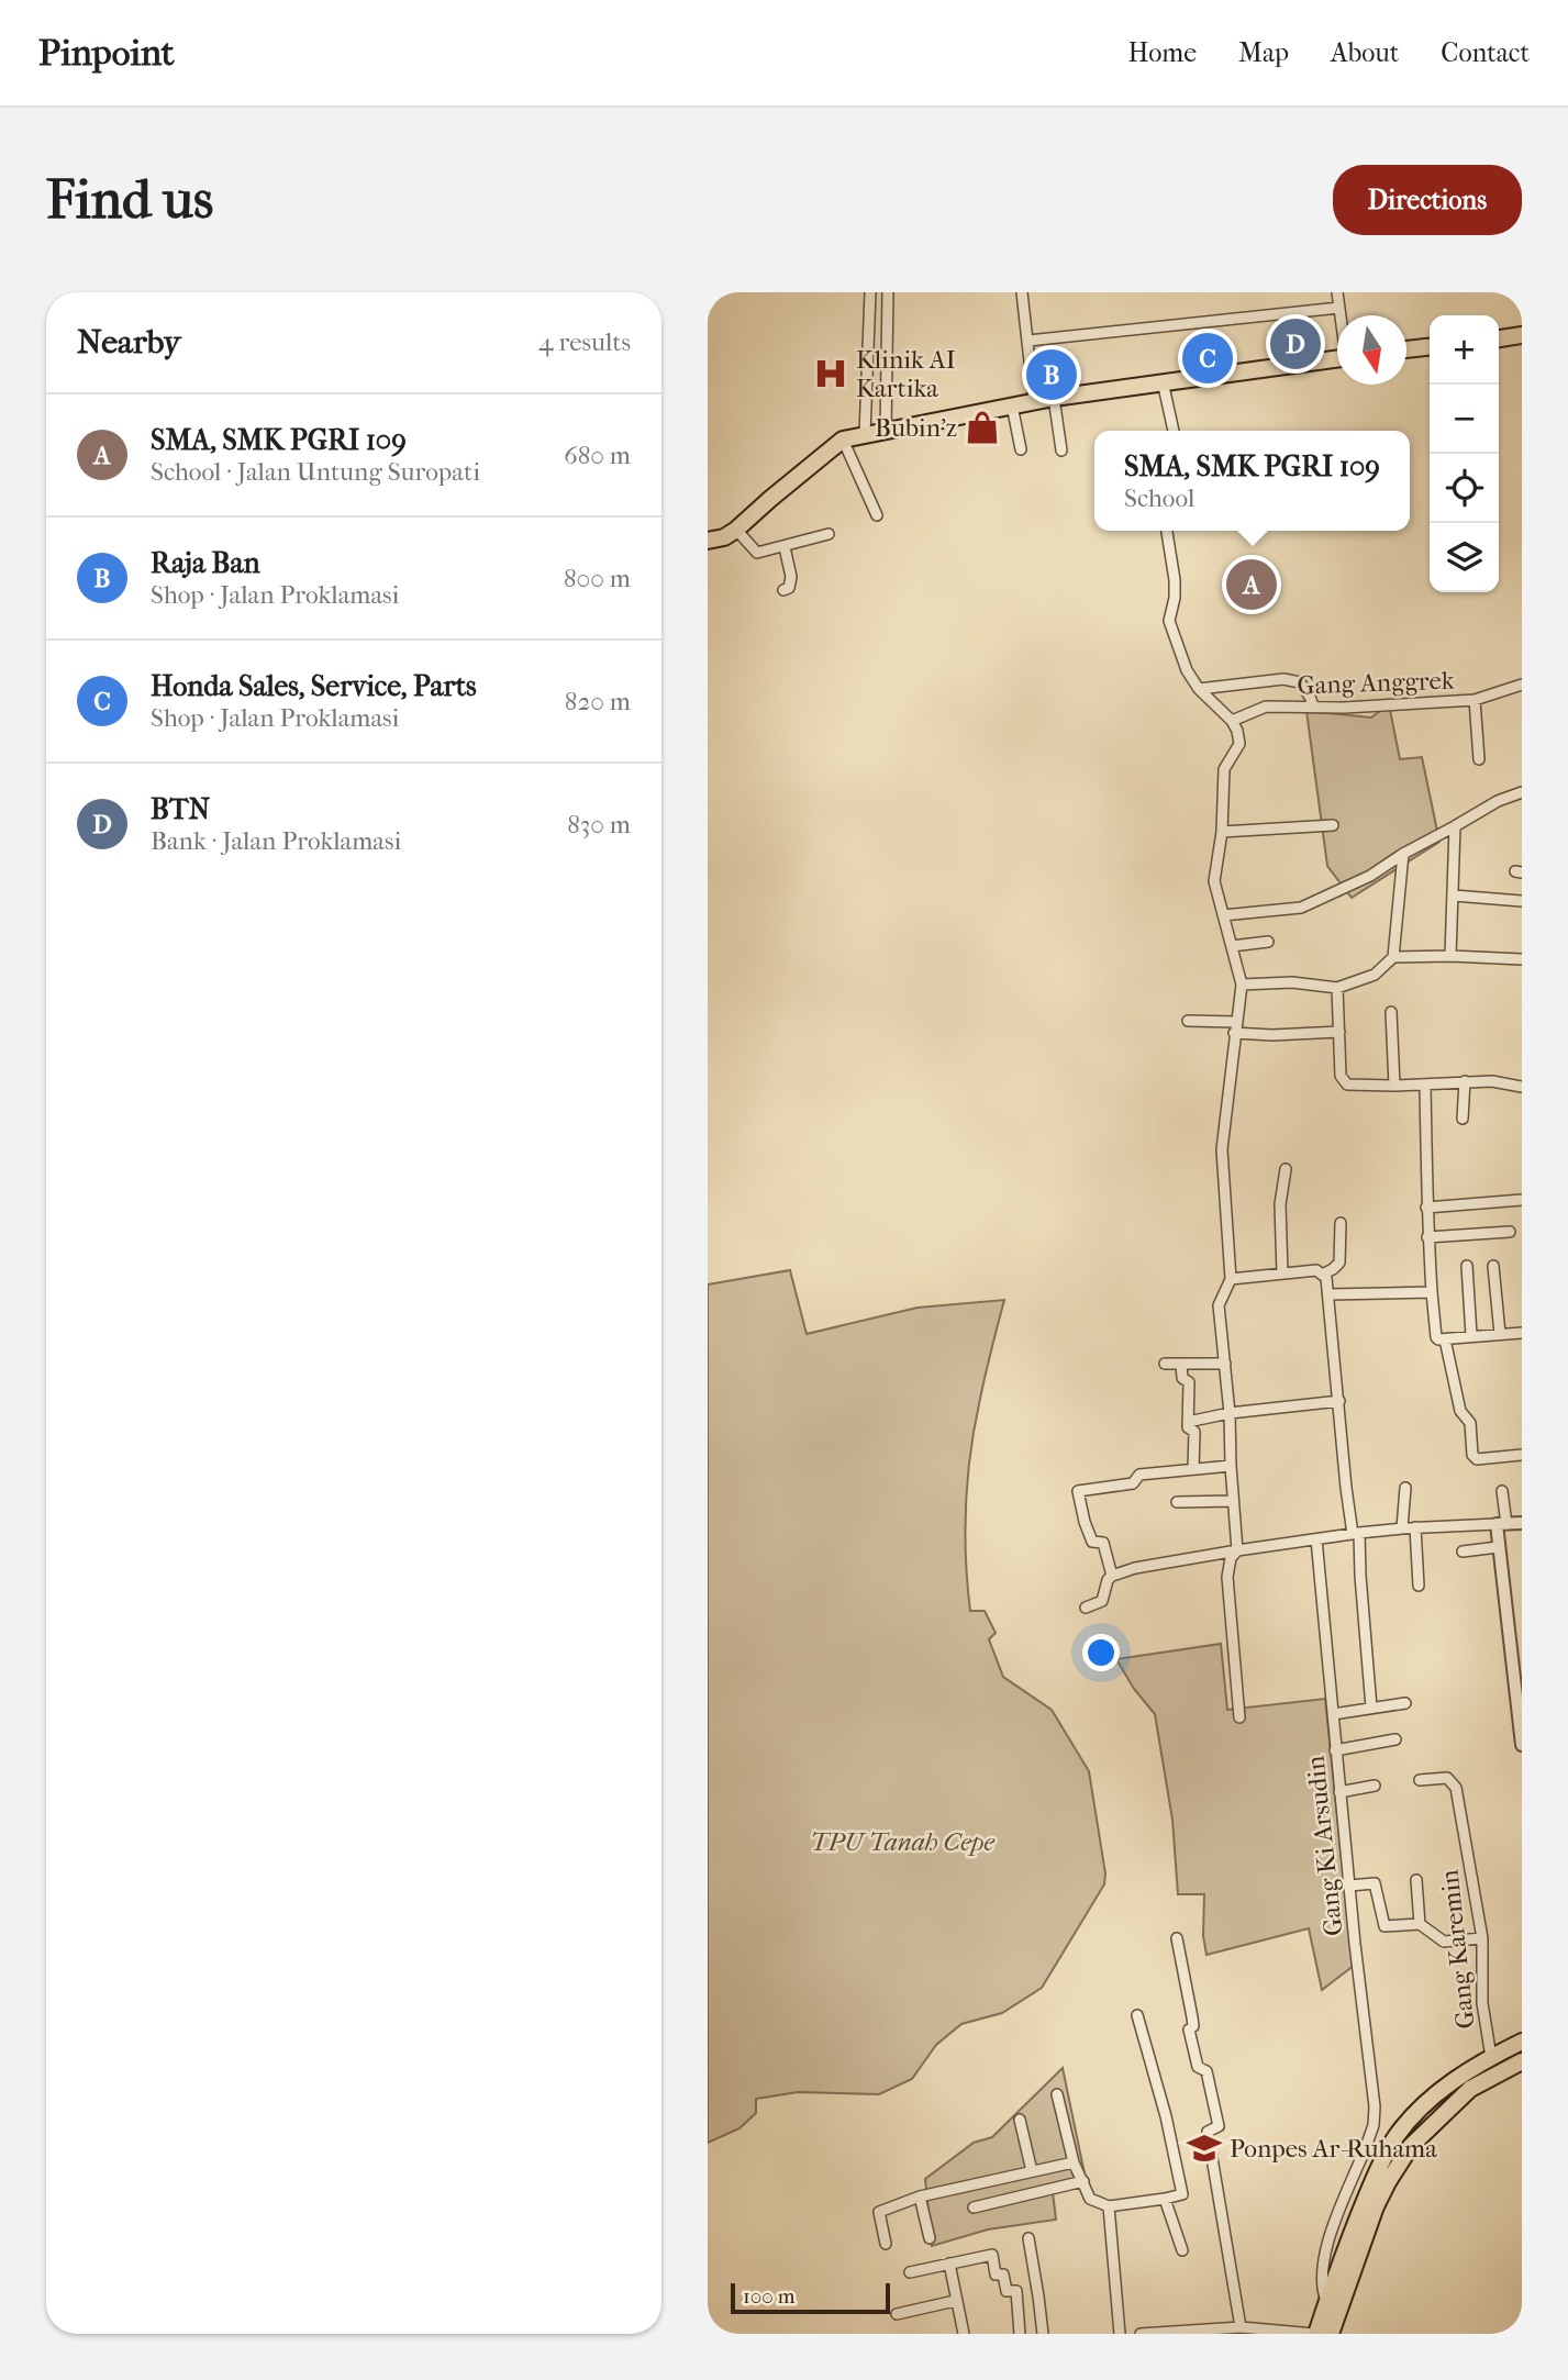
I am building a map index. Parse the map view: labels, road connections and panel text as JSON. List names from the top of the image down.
{
  "streets": {
    "street": ["Gang Anggrek", "Gang Ki Arsudin", "Gang Karemin"]
  },
  "parks": ["TPU Tanah Cepe"],
  "places": {
    "hospital": ["Klinik AI Kartika"],
    "shop": ["Bubin’z"],
    "school or university": ["Ponpes Ar-Ruhama"]
  },
  "scale_bar": "100 m",
  "north": "bottom",
  "page": {
    "header": "Pinpoint",
    "nav": [
      "Home",
      "Map",
      "About",
      "Contact"
    ],
    "buttons": "Directions",
    "title": "Find us",
    "heading": ["Nearby", "4 results"],
    "pins": [
      "D",
      "C",
      "B",
      "A"
    ],
    "map_buttons": ["+", "−"],
    "list": [
      {
        "mark": "A",
        "name": "SMA, SMK PGRI 109",
        "note": "School · Jalan Untung Suropati",
        "value": "680 m"
      },
      {
        "mark": "B",
        "name": "Raja Ban",
        "note": "Shop · Jalan Proklamasi",
        "value": "800 m"
      },
      {
        "mark": "C",
        "name": "Honda Sales, Service, Parts",
        "note": "Shop · Jalan Proklamasi",
        "value": "820 m"
      },
      {
        "mark": "D",
        "name": "BTN",
        "note": "Bank · Jalan Proklamasi",
        "value": "830 m"
      }
    ],
    "popup": ["SMA, SMK PGRI 109", "School"],
    "scale": "100 m"
  }
}
